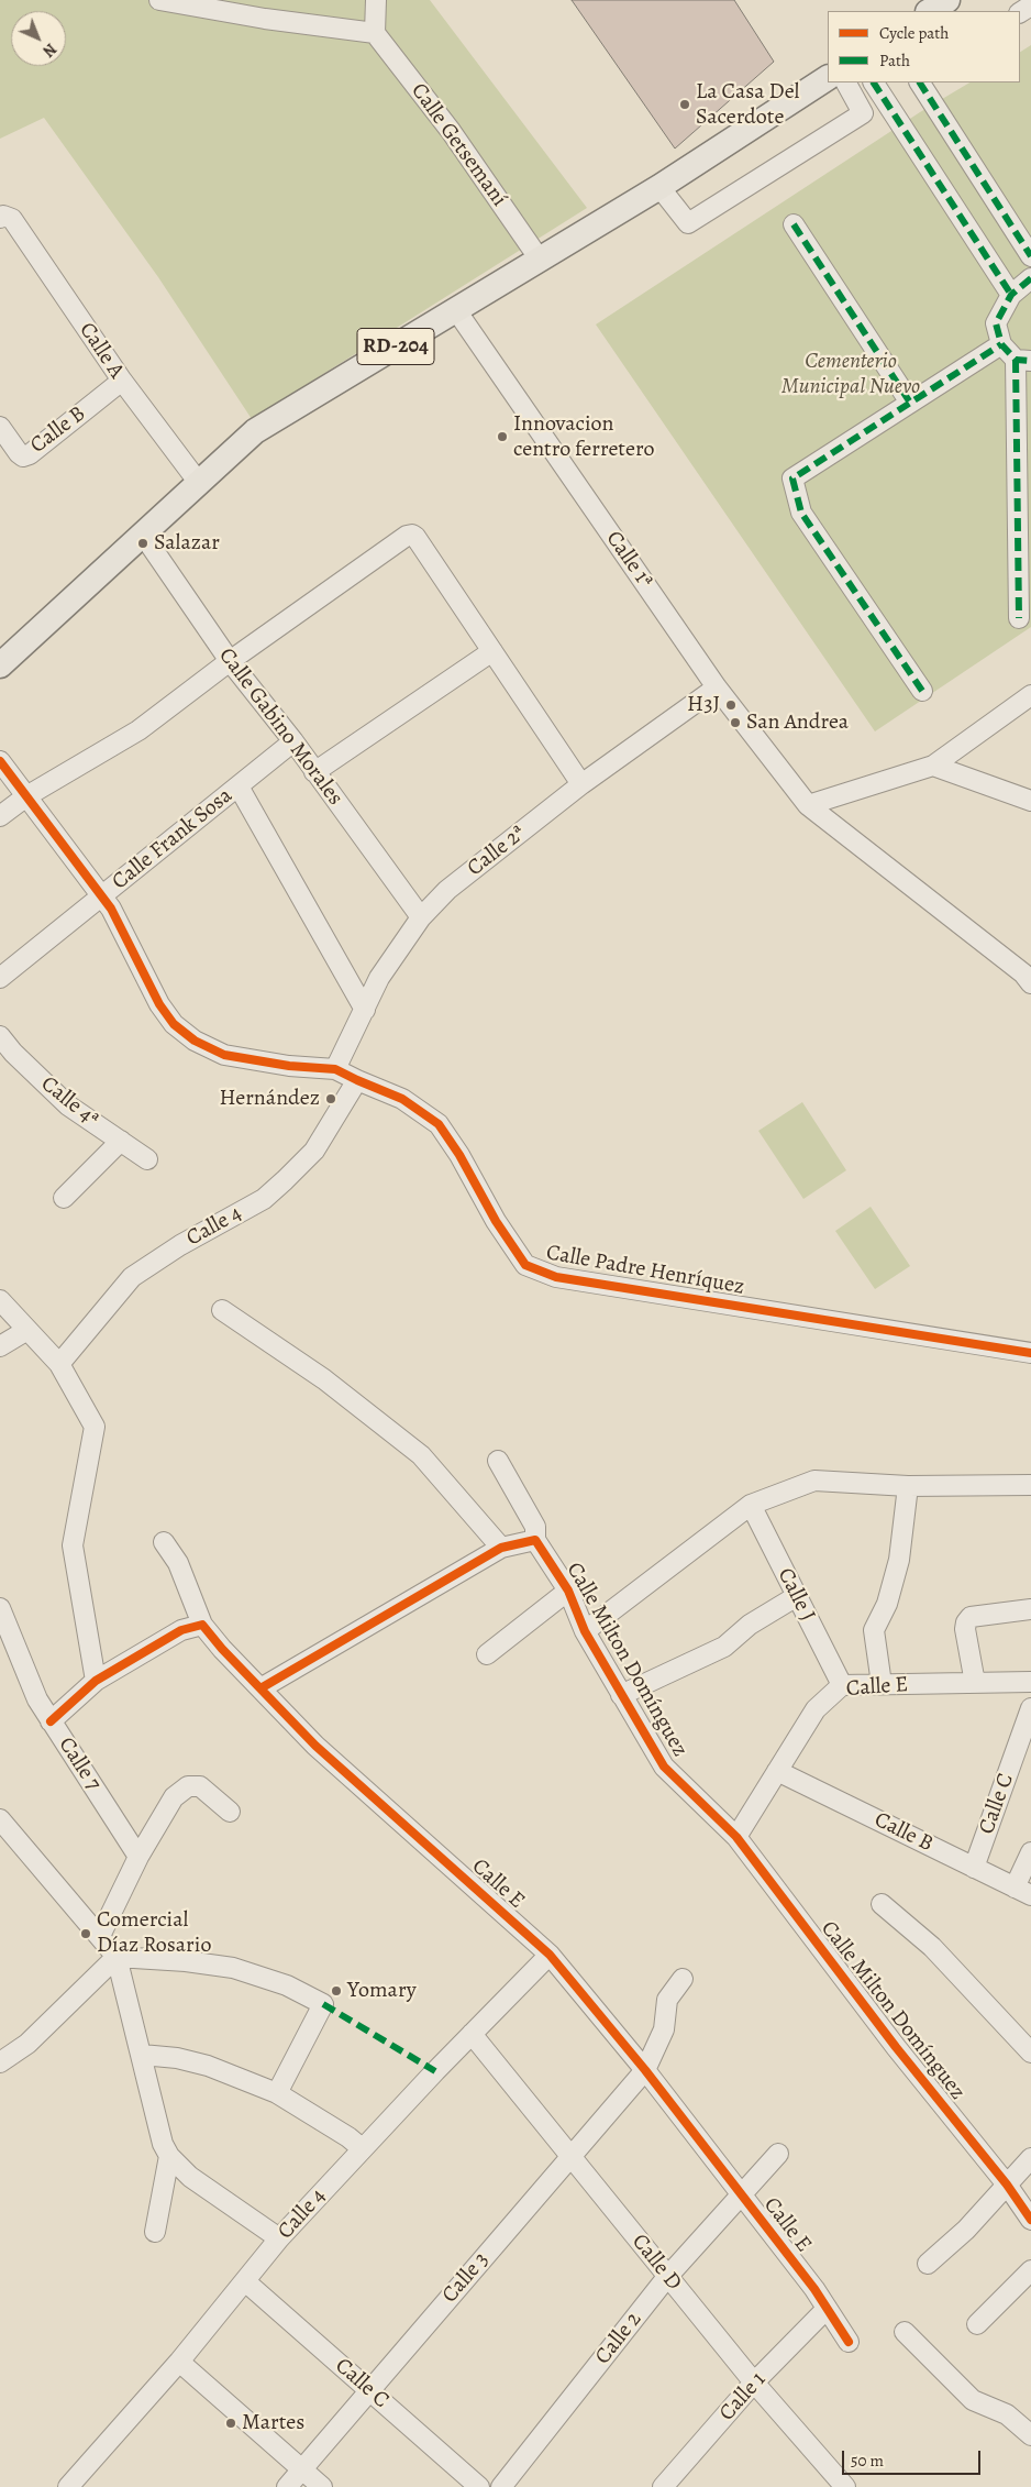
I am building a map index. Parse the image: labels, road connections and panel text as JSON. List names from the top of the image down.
{
  "streets": {
    "main road": ["RD-204"],
    "street": [
      "Calle Getsemaní",
      "Calle A",
      "Calle B",
      "Calle 1ª",
      "Calle Gabino Morales",
      "Calle Frank Sosa",
      "Calle 2ª",
      "Calle 4ª",
      "Calle 4",
      "Calle Padre Henríquez",
      "Calle J",
      "Calle Milton Domínguez",
      "Calle E",
      "Calle 7",
      "Calle C",
      "Calle D",
      "Calle 3",
      "Calle 2",
      "Calle 1"
    ]
  },
  "crossings": [
    ["Calle Getsemaní", "RD-204"],
    ["RD-204", "Calle A"],
    ["RD-204", "Calle 1ª"],
    ["RD-204", "Calle Gabino Morales"],
    ["Calle A", "Calle B"],
    ["Calle B", "Calle E"],
    ["Calle B", "Calle C"],
    ["Calle 1ª", "Calle 2ª"],
    ["Calle Gabino Morales", "Calle Frank Sosa"],
    ["Calle Gabino Morales", "Calle 2ª"],
    ["Calle Frank Sosa", "Calle Padre Henríquez"],
    ["Calle 2ª", "Calle Padre Henríquez"],
    ["Calle 4", "Calle Padre Henríquez"],
    ["Calle 4", "Calle E"],
    ["Calle 4", "Calle C"],
    ["Calle 4", "Calle D"],
    ["Calle J", "Calle E"],
    ["Calle Milton Domínguez", "Calle E"],
    ["Calle E", "Calle 3"],
    ["Calle E", "Calle 2"],
    ["Calle E", "Calle 1"],
    ["Calle C", "Calle 3"],
    ["Calle D", "Calle 3"],
    ["Calle D", "Calle 2"],
    ["Calle D", "Calle 1"]
  ],
  "parks": ["Cementerio Municipal Nuevo"],
  "places": [
    "La Casa Del Sacerdote",
    "Innovacion centro ferretero",
    "Salazar",
    "H3J",
    "San Andrea",
    "Hernández",
    "Comercial Díaz Rosario",
    "Yomary",
    "Martes"
  ],
  "legend": ["Cycle path", "Path"],
  "scale_bar": "50 m",
  "north": "bottom right"
}
